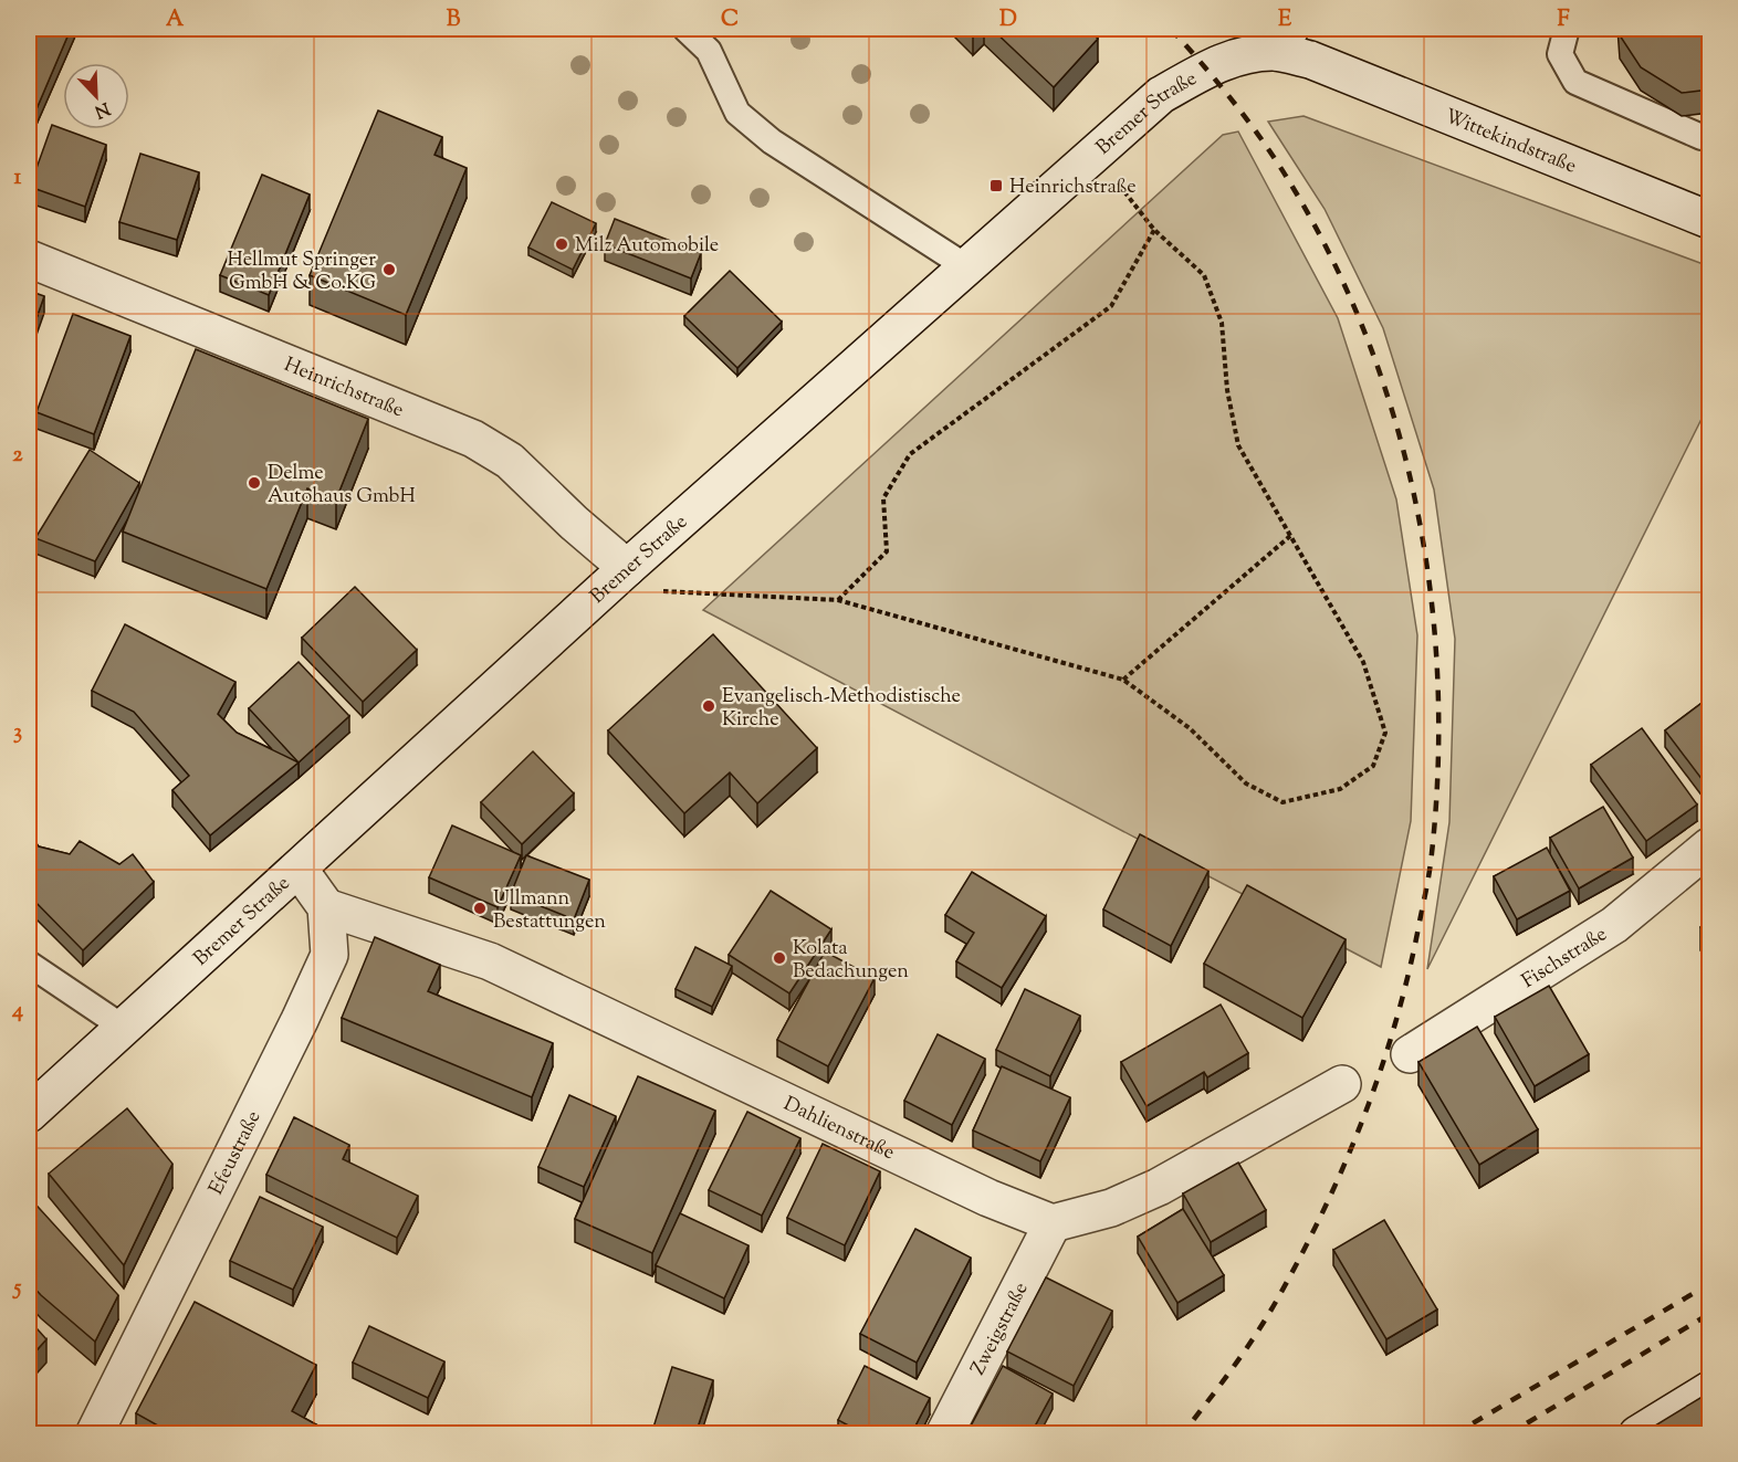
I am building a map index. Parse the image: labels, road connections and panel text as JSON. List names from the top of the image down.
{
  "streets": {
    "street": [
      "Bremer Straße",
      "Wittekindstraße",
      "Heinrichstraße",
      "Fischstraße",
      "Dahlienstraße",
      "Efeustraße",
      "Zweigstraße"
    ]
  },
  "crossings": [
    ["Bremer Straße", "Wittekindstraße"],
    ["Bremer Straße", "Heinrichstraße"],
    ["Dahlienstraße", "Efeustraße"],
    ["Dahlienstraße", "Zweigstraße"]
  ],
  "places": {
    "transit": ["Heinrichstraße"],
    "other": [
      "Milz Automobile",
      "Hellmut Springer GmbH & Co.KG",
      "Delme Autohaus GmbH",
      "Evangelisch-Methodistische Kirche",
      "Ullmann Bestattungen",
      "Kolata Bedachungen"
    ]
  },
  "north": "bottom right",
  "grid": {
    "columns": [
      "A",
      "B",
      "C",
      "D",
      "E",
      "F"
    ],
    "rows": [
      "1",
      "2",
      "3",
      "4",
      "5"
    ]
  }
}
